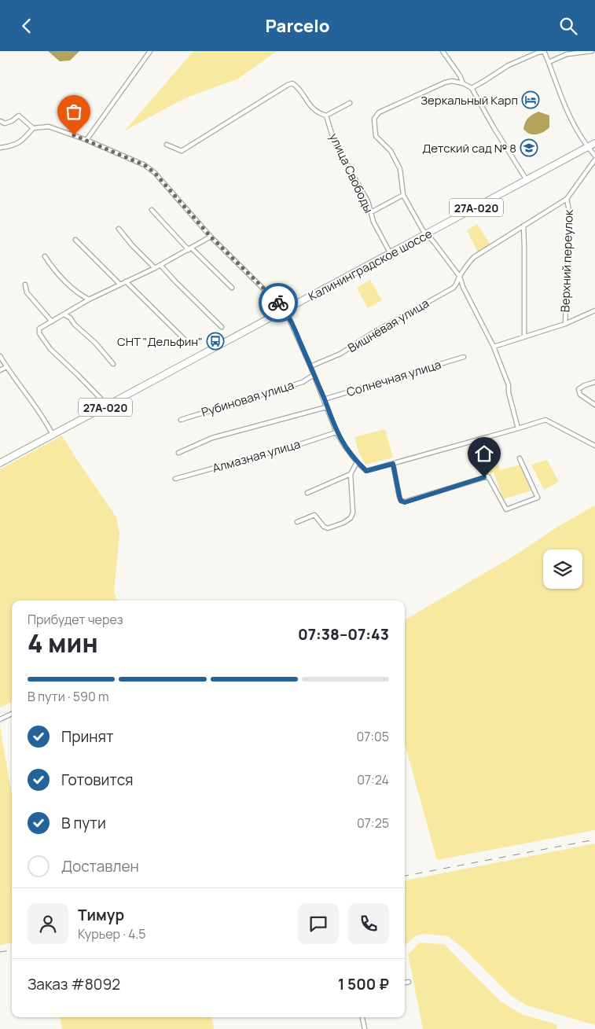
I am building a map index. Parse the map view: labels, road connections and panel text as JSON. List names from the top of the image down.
{
  "streets": {
    "main road": ["27А-020", "Калининградское шоссе"],
    "street": [
      "улица Свободы",
      "Верхний переулок",
      "Вишнёвая улица",
      "Солнечная улица",
      "Рубиновая улица",
      "Алмазная улица"
    ]
  },
  "crossings": [
    ["улица Свободы", "Калининградское шоссе"],
    ["Верхний переулок", "Вишнёвая улица"]
  ],
  "places": {
    "hotel": ["Зеркальный Карп"],
    "school or university": ["Детский сад № 8"],
    "bus stop": ["СНТ \"Дельфин\""]
  },
  "page": {
    "header": "Parcelo",
    "heading": ["4 мин", "Прибудет через", "07:38–07:43"],
    "panel": [
      "Тимур",
      "Курьер · 4.5",
      "Заказ #8092",
      "1 500 ₽"
    ],
    "bar": "В пути · 590 m",
    "list": [
      ["Принят", "07:05"],
      ["Готовится", "07:24"],
      ["В пути", "07:25"],
      "Доставлен"
    ]
  }
}
